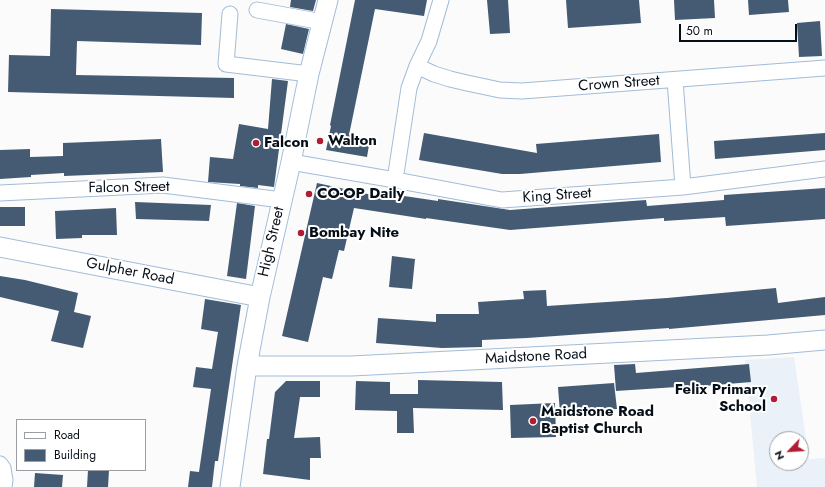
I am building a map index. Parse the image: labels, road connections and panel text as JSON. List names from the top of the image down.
{
  "streets": {
    "street": [
      "Crown Street",
      "Falcon Street",
      "King Street",
      "High Street",
      "Gulpher Road",
      "Maidstone Road"
    ]
  },
  "crossings": [
    ["Falcon Street", "High Street"],
    ["King Street", "High Street"],
    ["High Street", "Gulpher Road"],
    ["High Street", "Maidstone Road"]
  ],
  "places": [
    "Walton",
    "Falcon",
    "CO-OP Daily",
    "Bombay Nite",
    "Felix Primary School",
    "Maidstone Road Baptist Church"
  ],
  "legend": ["Road", "Building"],
  "scale_bar": "50 m",
  "north": "bottom left"
}
